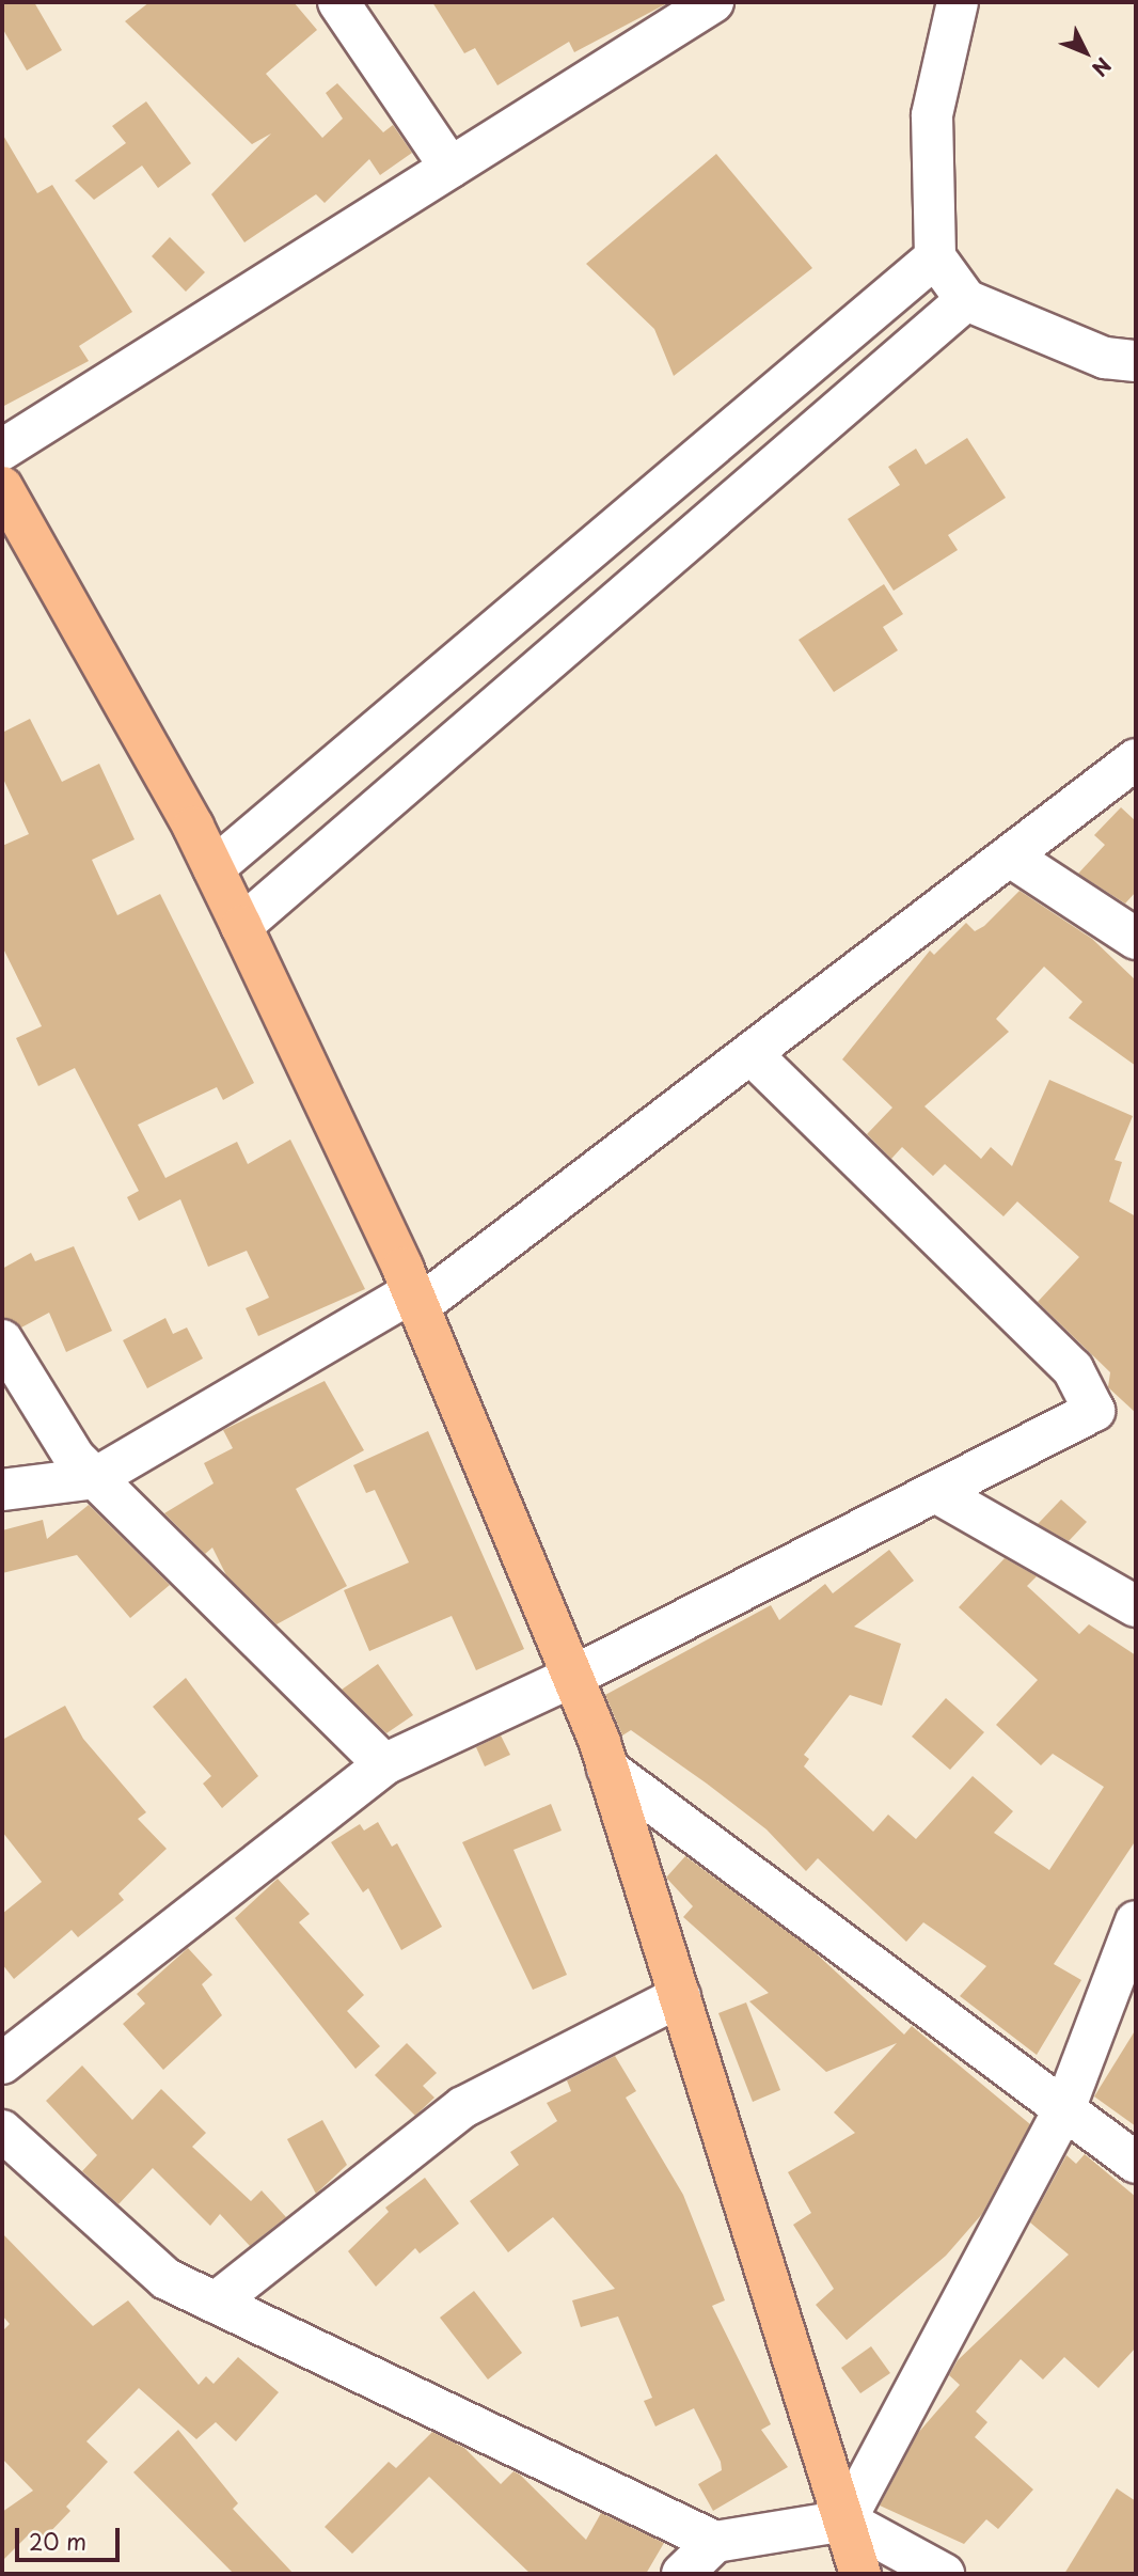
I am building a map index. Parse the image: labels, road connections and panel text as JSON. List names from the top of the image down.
{
  "scale_bar": "20 m",
  "north": "bottom right"
}
